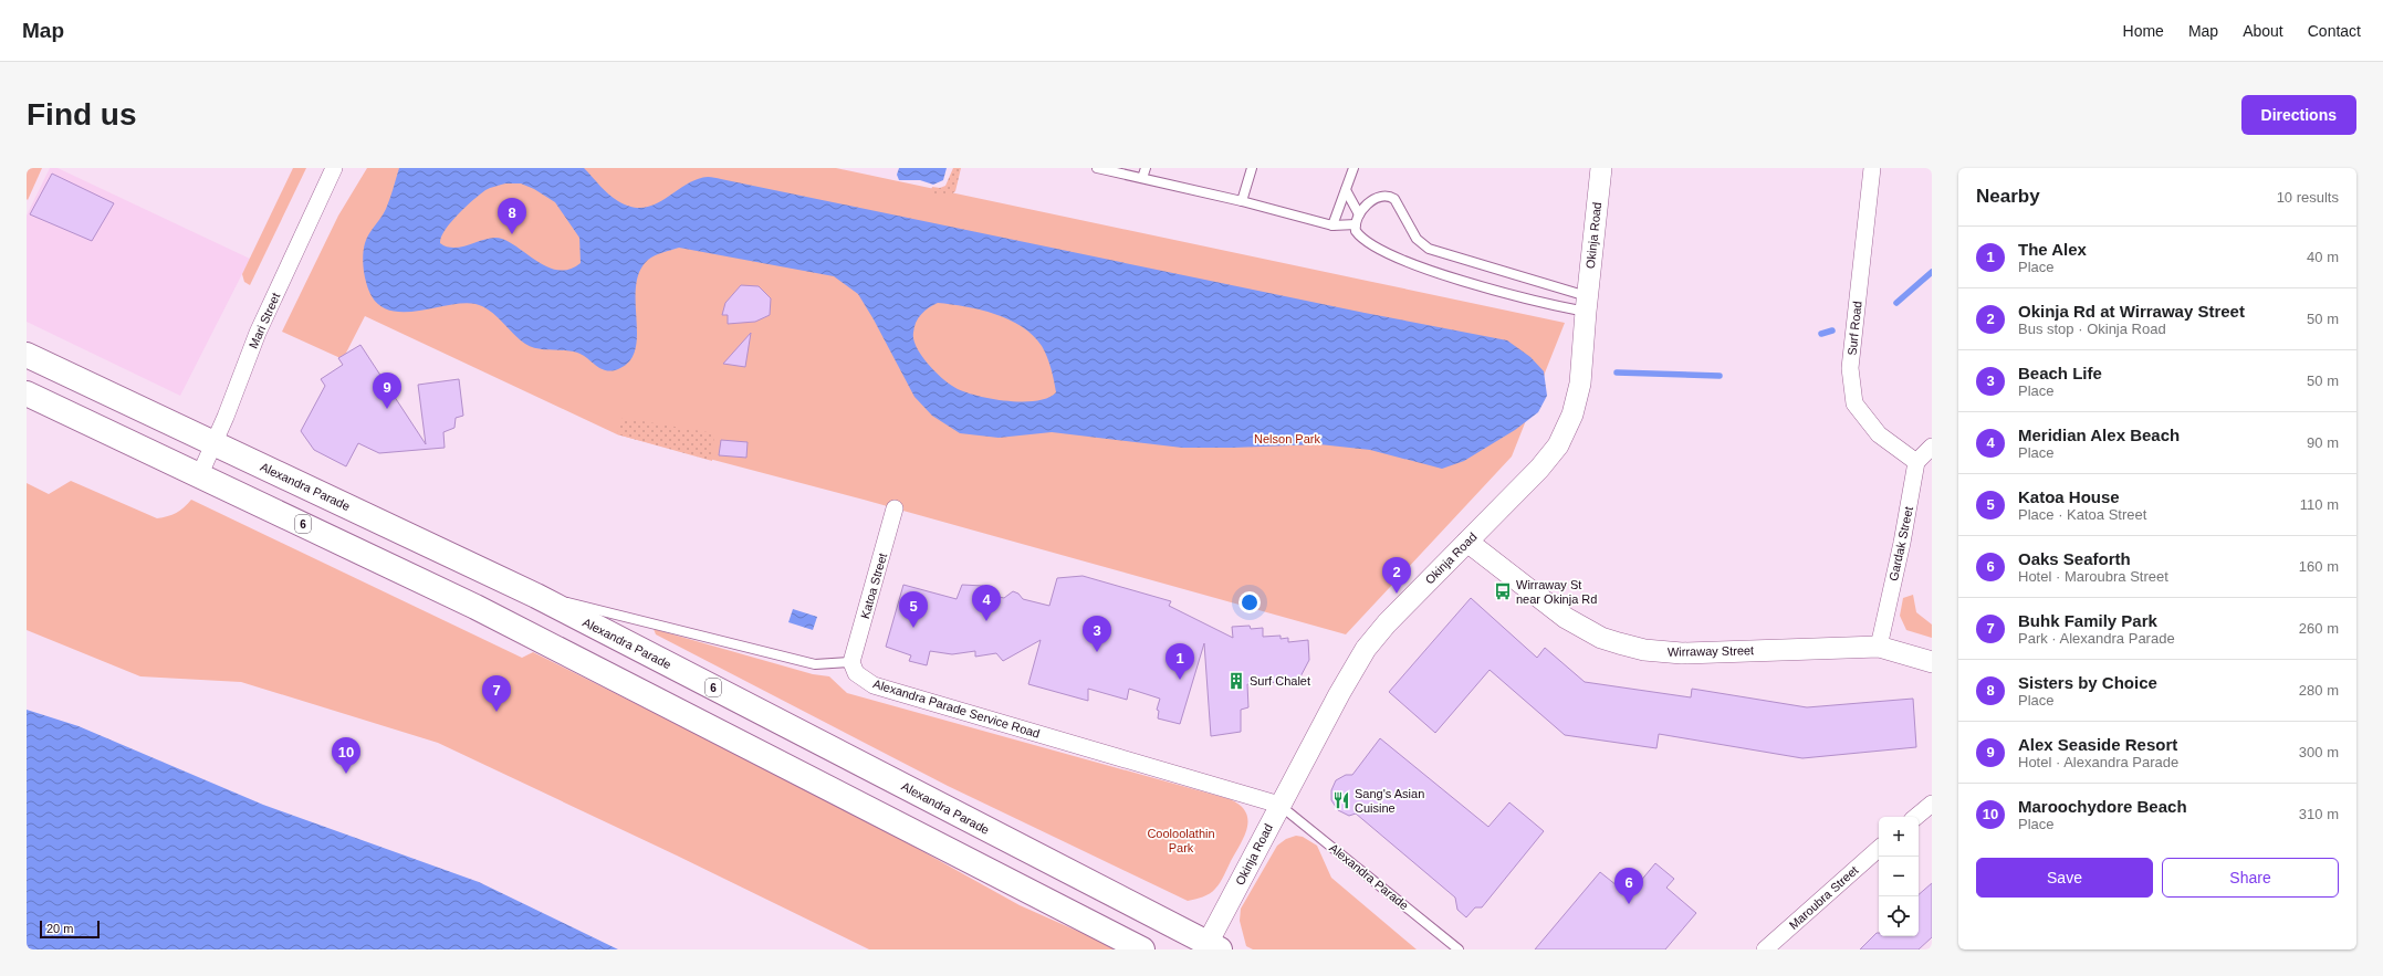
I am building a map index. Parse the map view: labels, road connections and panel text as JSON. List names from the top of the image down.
{
  "streets": {
    "main road": ["Alexandra Parade", "6"],
    "street": [
      "Okinja Road",
      "Mari Street",
      "Surf Road",
      "Gardak Street",
      "Katoa Street",
      "Wirraway Street",
      "Alexandra Parade Service Road",
      "Maroubra Street"
    ]
  },
  "crossings": [
    ["Okinja Road", "Alexandra Parade"],
    ["Okinja Road", "Wirraway Street"],
    ["Okinja Road", "Alexandra Parade Service Road"],
    ["Mari Street", "Alexandra Parade"],
    ["Mari Street", "6"],
    ["Surf Road", "Gardak Street"],
    ["Alexandra Parade", "Alexandra Parade Service Road"],
    ["Gardak Street", "Wirraway Street"],
    ["Katoa Street", "Alexandra Parade Service Road"]
  ],
  "parks": ["Nelson Park", "Cooloolathin Park"],
  "places": {
    "bus stop": ["Wirraway St near Okinja Rd"],
    "building": ["Surf Chalet"],
    "restaurant": ["Sang's Asian Cuisine"]
  },
  "scale_bar": "20 m",
  "page": {
    "header": "Map",
    "nav": [
      "Home",
      "Map",
      "About",
      "Contact"
    ],
    "buttons": [
      "Directions",
      ["Save", "Share"]
    ],
    "title": "Find us",
    "heading": ["Nearby", "10 results"],
    "pins": [
      "8",
      "9",
      "2",
      "4",
      "5",
      "3",
      "1",
      "7",
      "10",
      "6"
    ],
    "list": [
      {
        "mark": "1",
        "name": "The Alex",
        "note": "Place",
        "value": "40 m"
      },
      {
        "mark": "2",
        "name": "Okinja Rd at Wirraway Street",
        "note": "Bus stop · Okinja Road",
        "value": "50 m"
      },
      {
        "mark": "3",
        "name": "Beach Life",
        "note": "Place",
        "value": "50 m"
      },
      {
        "mark": "4",
        "name": "Meridian Alex Beach",
        "note": "Place",
        "value": "90 m"
      },
      {
        "mark": "5",
        "name": "Katoa House",
        "note": "Place · Katoa Street",
        "value": "110 m"
      },
      {
        "mark": "6",
        "name": "Oaks Seaforth",
        "note": "Hotel · Maroubra Street",
        "value": "160 m"
      },
      {
        "mark": "7",
        "name": "Buhk Family Park",
        "note": "Park · Alexandra Parade",
        "value": "260 m"
      },
      {
        "mark": "8",
        "name": "Sisters by Choice",
        "note": "Place",
        "value": "280 m"
      },
      {
        "mark": "9",
        "name": "Alex Seaside Resort",
        "note": "Hotel · Alexandra Parade",
        "value": "300 m"
      },
      {
        "mark": "10",
        "name": "Maroochydore Beach",
        "note": "Place",
        "value": "310 m"
      }
    ],
    "map_buttons": ["+", "−"],
    "scale": "20 m"
  }
}
